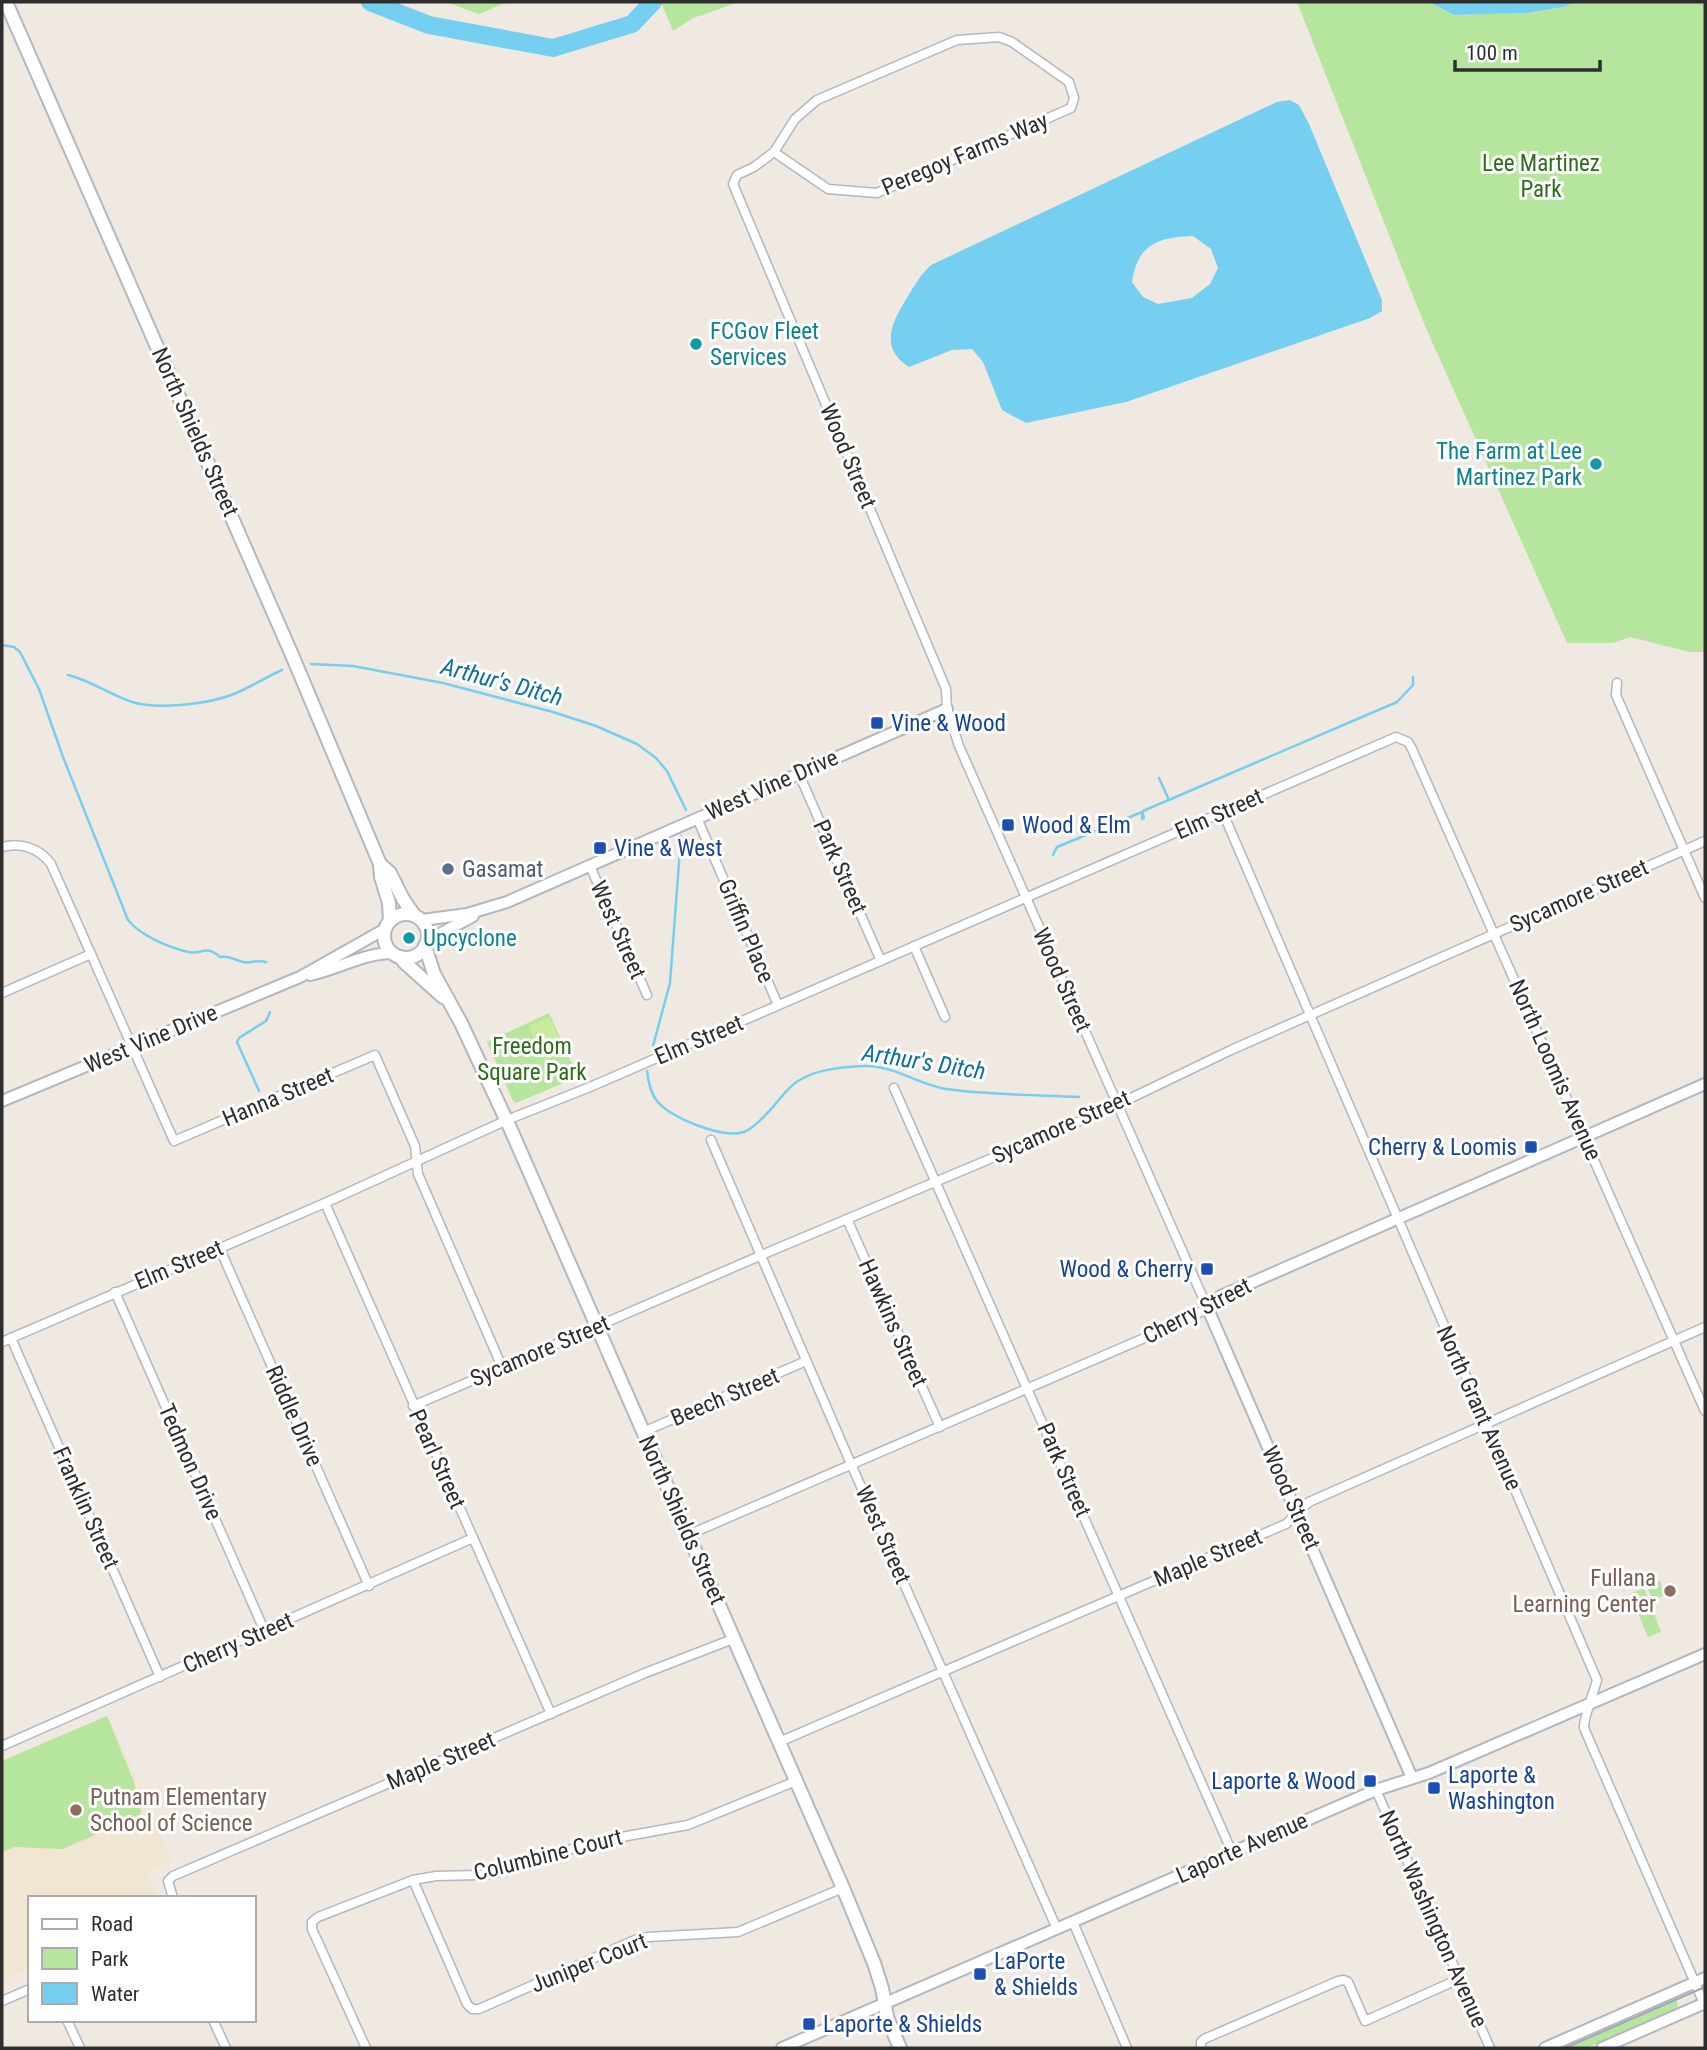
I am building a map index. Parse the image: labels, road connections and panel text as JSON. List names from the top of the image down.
{
  "streets": {
    "main road": ["North Shields Street"],
    "street": [
      "Peregoy Farms Way",
      "Wood Street",
      "West Vine Drive",
      "Elm Street",
      "Park Street",
      "Sycamore Street",
      "West Street",
      "Griffin Place",
      "North Loomis Avenue",
      "Hanna Street",
      "Cherry Street",
      "Hawkins Street",
      "Beech Street",
      "North Grant Avenue",
      "Riddle Drive",
      "Pearl Street",
      "Tedmon Drive",
      "Franklin Street",
      "Maple Street",
      "Laporte Avenue",
      "Columbine Court",
      "North Washington Avenue",
      "Juniper Court"
    ]
  },
  "crossings": [
    ["Peregoy Farms Way", "Wood Street"],
    ["North Shields Street", "West Vine Drive"],
    ["North Shields Street", "Elm Street"],
    ["North Shields Street", "Sycamore Street"],
    ["North Shields Street", "Cherry Street"],
    ["North Shields Street", "Beech Street"],
    ["North Shields Street", "Maple Street"],
    ["North Shields Street", "Laporte Avenue"],
    ["North Shields Street", "Columbine Court"],
    ["North Shields Street", "Juniper Court"],
    ["Wood Street", "West Vine Drive"],
    ["Wood Street", "Elm Street"],
    ["Wood Street", "Sycamore Street"],
    ["Wood Street", "Cherry Street"],
    ["Wood Street", "Maple Street"],
    ["Wood Street", "Laporte Avenue"],
    ["West Vine Drive", "Park Street"],
    ["West Vine Drive", "West Street"],
    ["West Vine Drive", "Griffin Place"],
    ["West Vine Drive", "Hanna Street"],
    ["Elm Street", "Park Street"],
    ["Elm Street", "Griffin Place"],
    ["Elm Street", "North Loomis Avenue"],
    ["Elm Street", "Hanna Street"],
    ["Elm Street", "North Grant Avenue"],
    ["Elm Street", "Riddle Drive"],
    ["Elm Street", "Pearl Street"],
    ["Elm Street", "Tedmon Drive"],
    ["Elm Street", "Franklin Street"],
    ["Park Street", "Sycamore Street"],
    ["Park Street", "Cherry Street"],
    ["Park Street", "Maple Street"],
    ["Park Street", "Laporte Avenue"],
    ["Sycamore Street", "West Street"],
    ["Sycamore Street", "North Loomis Avenue"],
    ["Sycamore Street", "Hanna Street"],
    ["Sycamore Street", "Hawkins Street"],
    ["Sycamore Street", "North Grant Avenue"],
    ["Sycamore Street", "Pearl Street"],
    ["West Street", "Cherry Street"],
    ["West Street", "Beech Street"],
    ["West Street", "Maple Street"],
    ["West Street", "Laporte Avenue"],
    ["North Loomis Avenue", "Cherry Street"],
    ["North Loomis Avenue", "Maple Street"],
    ["Cherry Street", "Hawkins Street"],
    ["Cherry Street", "North Grant Avenue"],
    ["Cherry Street", "Riddle Drive"],
    ["Cherry Street", "Pearl Street"],
    ["Cherry Street", "Tedmon Drive"],
    ["Cherry Street", "Franklin Street"],
    ["North Grant Avenue", "Maple Street"],
    ["North Grant Avenue", "Laporte Avenue"],
    ["Pearl Street", "Maple Street"],
    ["Laporte Avenue", "North Washington Avenue"],
    ["Columbine Court", "Juniper Court"]
  ],
  "water": ["Arthur's Ditch"],
  "parks": ["Lee Martinez Park", "Freedom Square Park"],
  "places": {
    "other": [
      "FCGov Fleet Services",
      "The Farm at Lee Martinez Park",
      "Gasamat",
      "Upcyclone",
      "Fullana Learning Center",
      "Putnam Elementary School of Science"
    ],
    "transit": [
      "Vine & Wood",
      "Wood & Elm",
      "Vine & West",
      "Cherry & Loomis",
      "Wood & Cherry",
      "Laporte & Wood",
      "Laporte & Washington",
      "LaPorte & Shields",
      "Laporte & Shields"
    ]
  },
  "legend": ["Road", "Park", "Water"],
  "scale_bar": "100 m"
}
